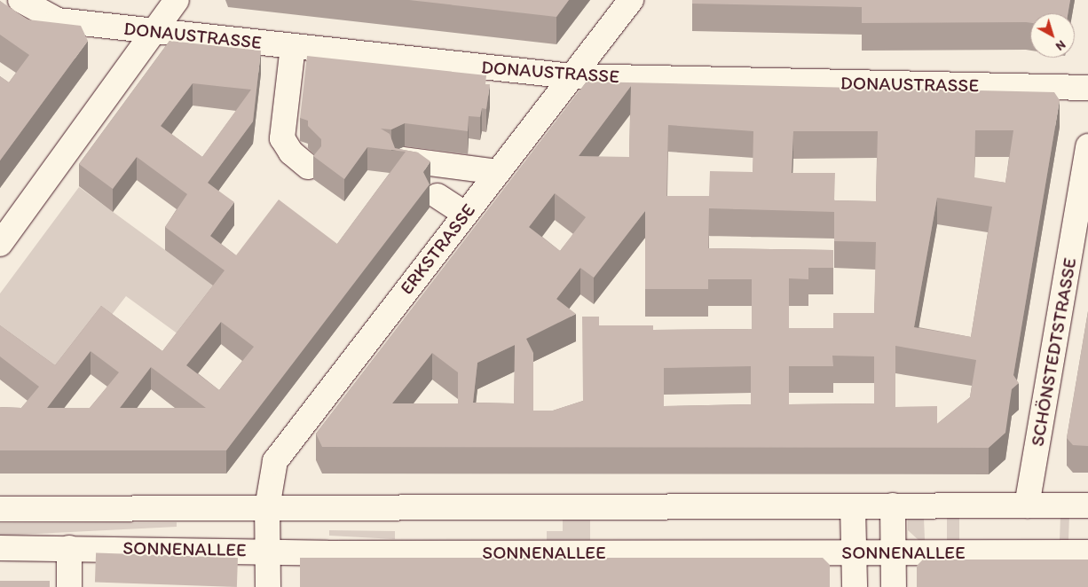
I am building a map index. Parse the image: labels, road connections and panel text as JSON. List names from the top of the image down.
{
  "streets": {
    "street": [
      "DONAUSTRASSE",
      "ERKSTRASSE",
      "SCHÖNSTEDTSTRASSE",
      "SONNENALLEE"
    ]
  },
  "crossings": [
    ["DONAUSTRASSE", "ERKSTRASSE"],
    ["ERKSTRASSE", "SONNENALLEE"],
    ["SCHÖNSTEDTSTRASSE", "SONNENALLEE"]
  ],
  "north": "bottom right"
}
